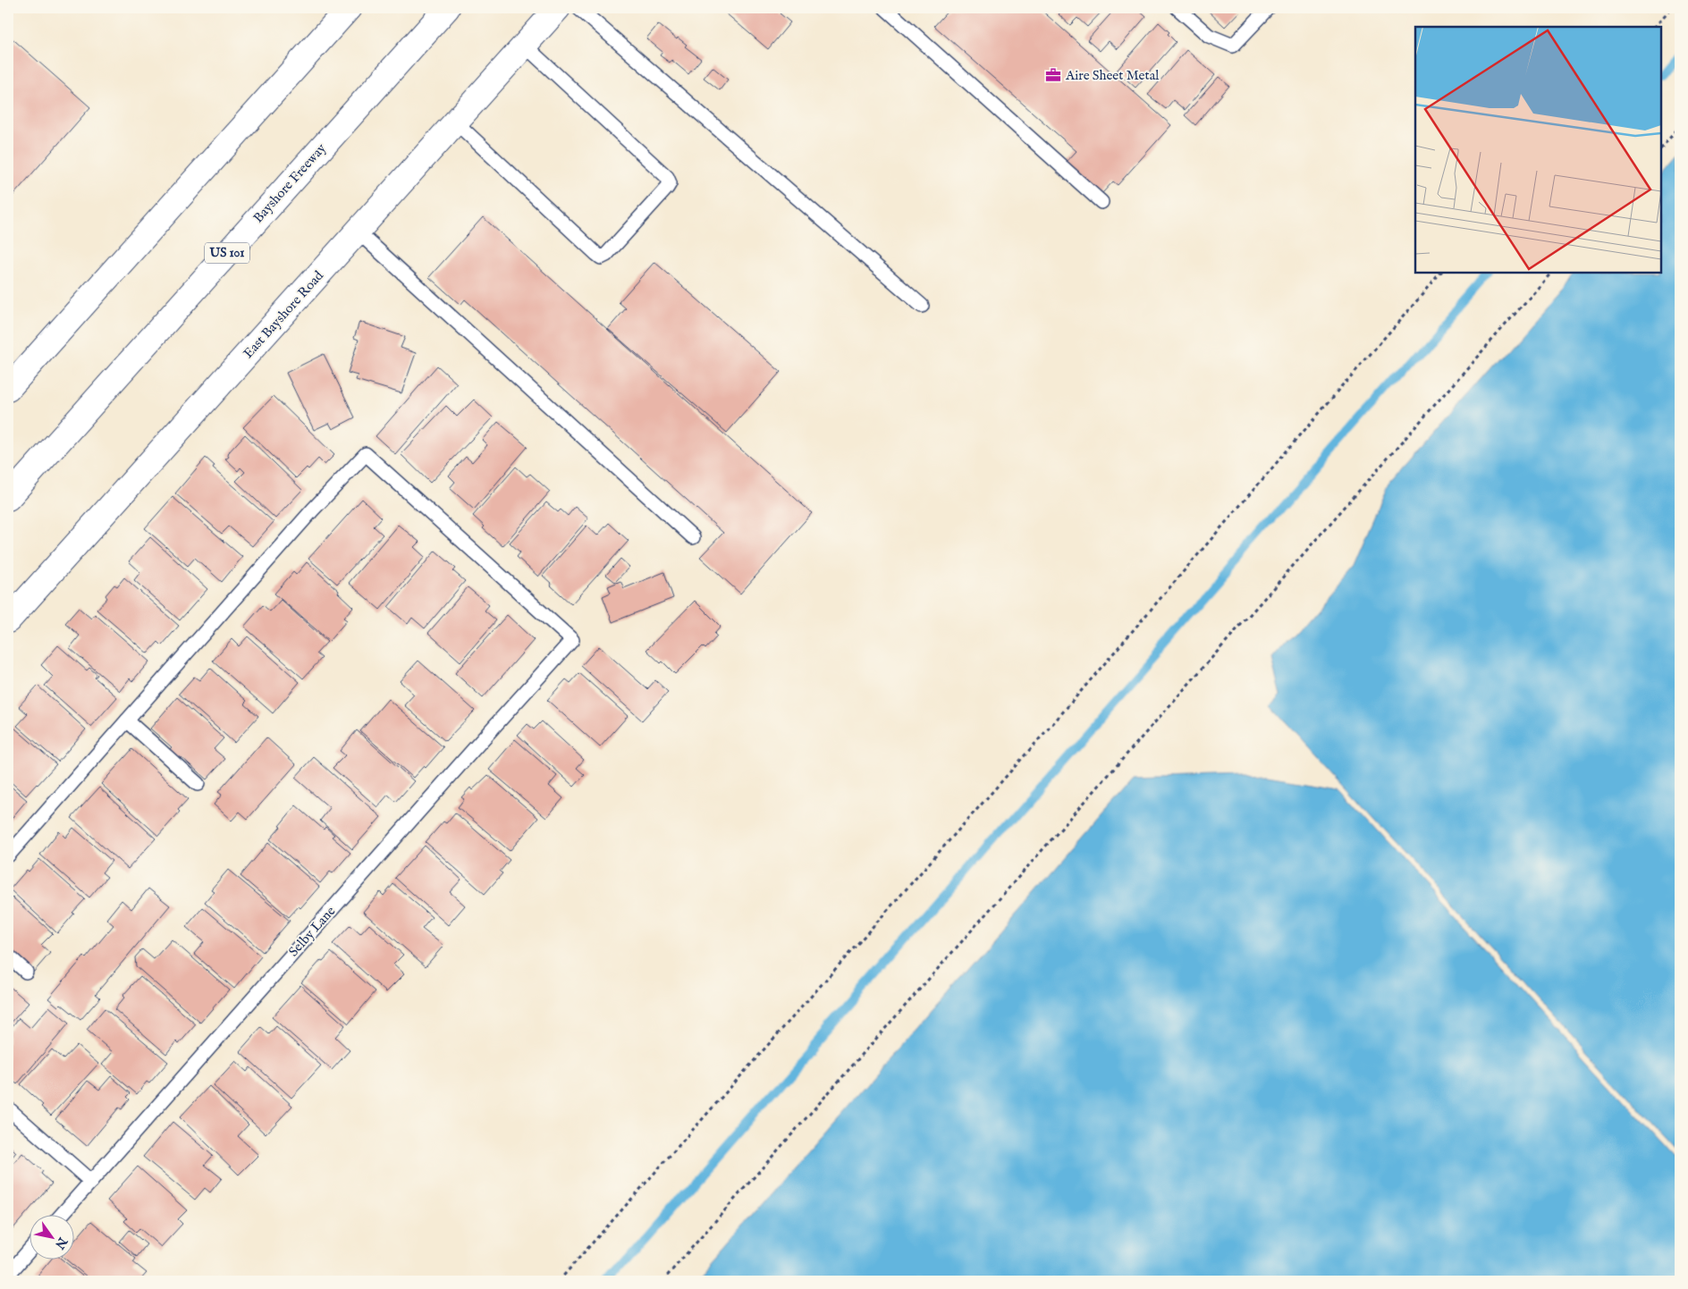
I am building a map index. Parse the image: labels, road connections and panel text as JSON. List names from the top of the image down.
{
  "streets": {
    "main road": ["Bayshore Freeway", "US 101", "East Bayshore Road"],
    "lane": ["Selby Lane"]
  },
  "places": {
    "office": ["Aire Sheet Metal"]
  },
  "north": "bottom right"
}
